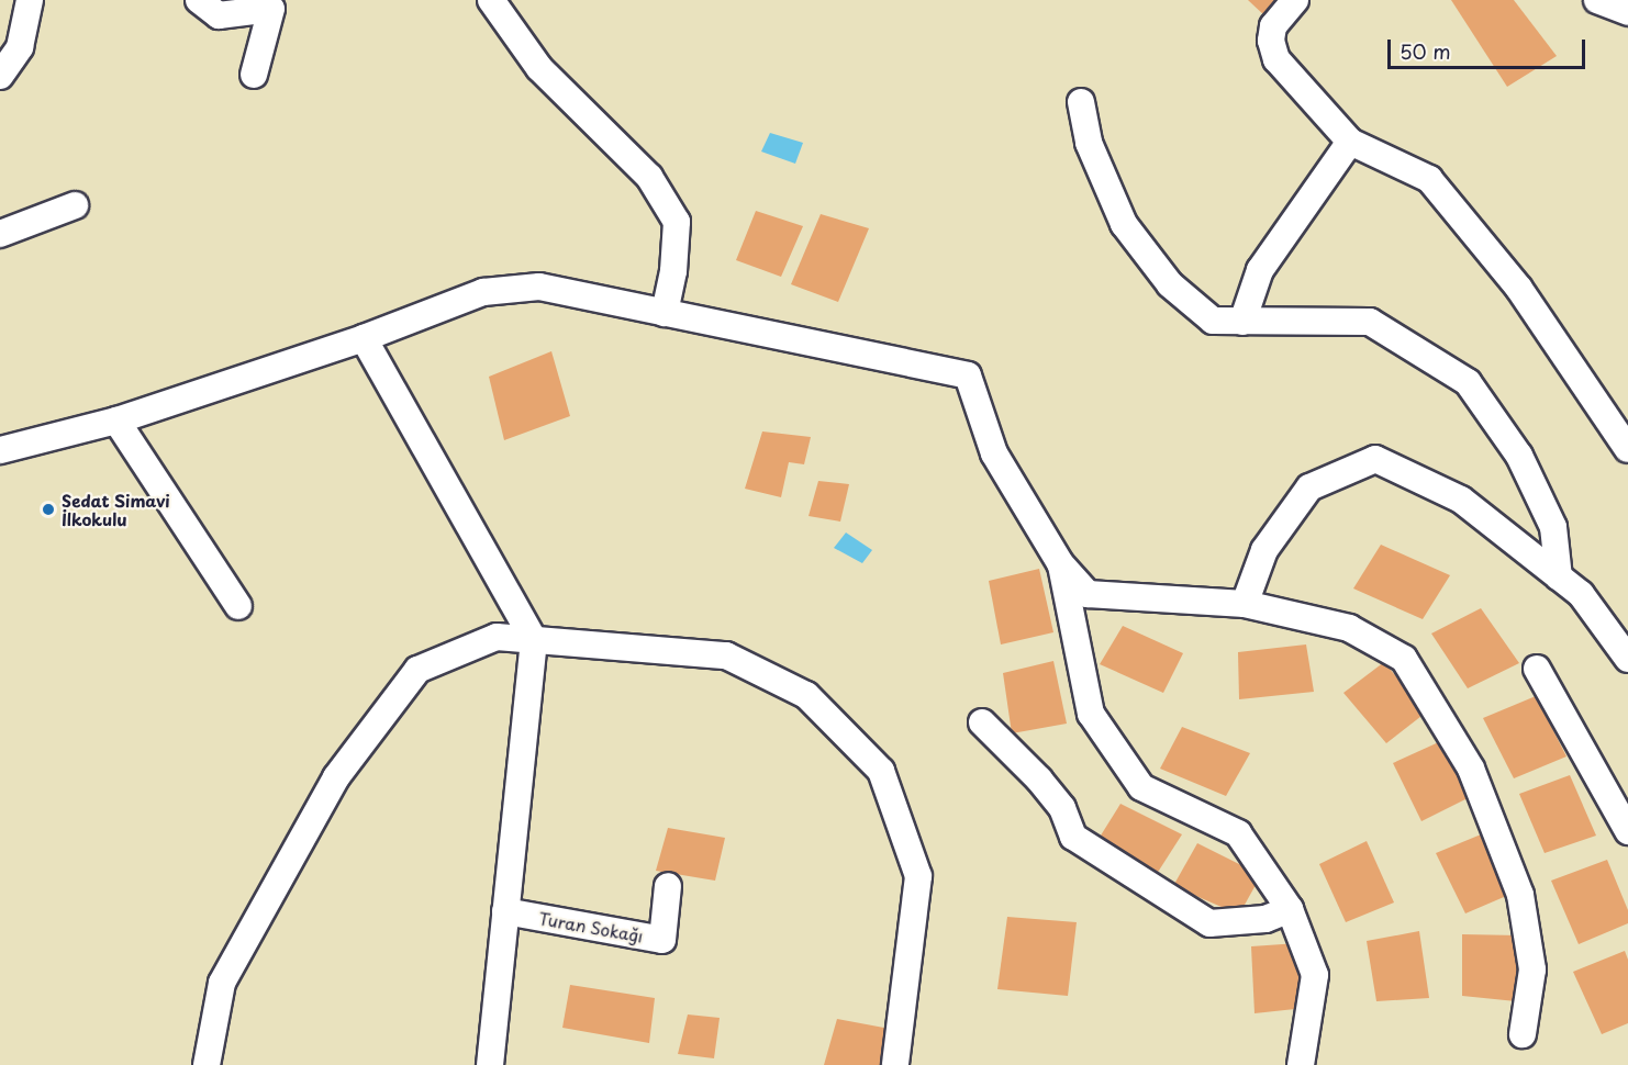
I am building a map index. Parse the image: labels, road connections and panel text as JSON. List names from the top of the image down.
{
  "streets": {
    "street": ["Turan Sokağı"]
  },
  "places": ["Sedat Simavi İlkokulu"],
  "scale_bar": "50 m"
}
